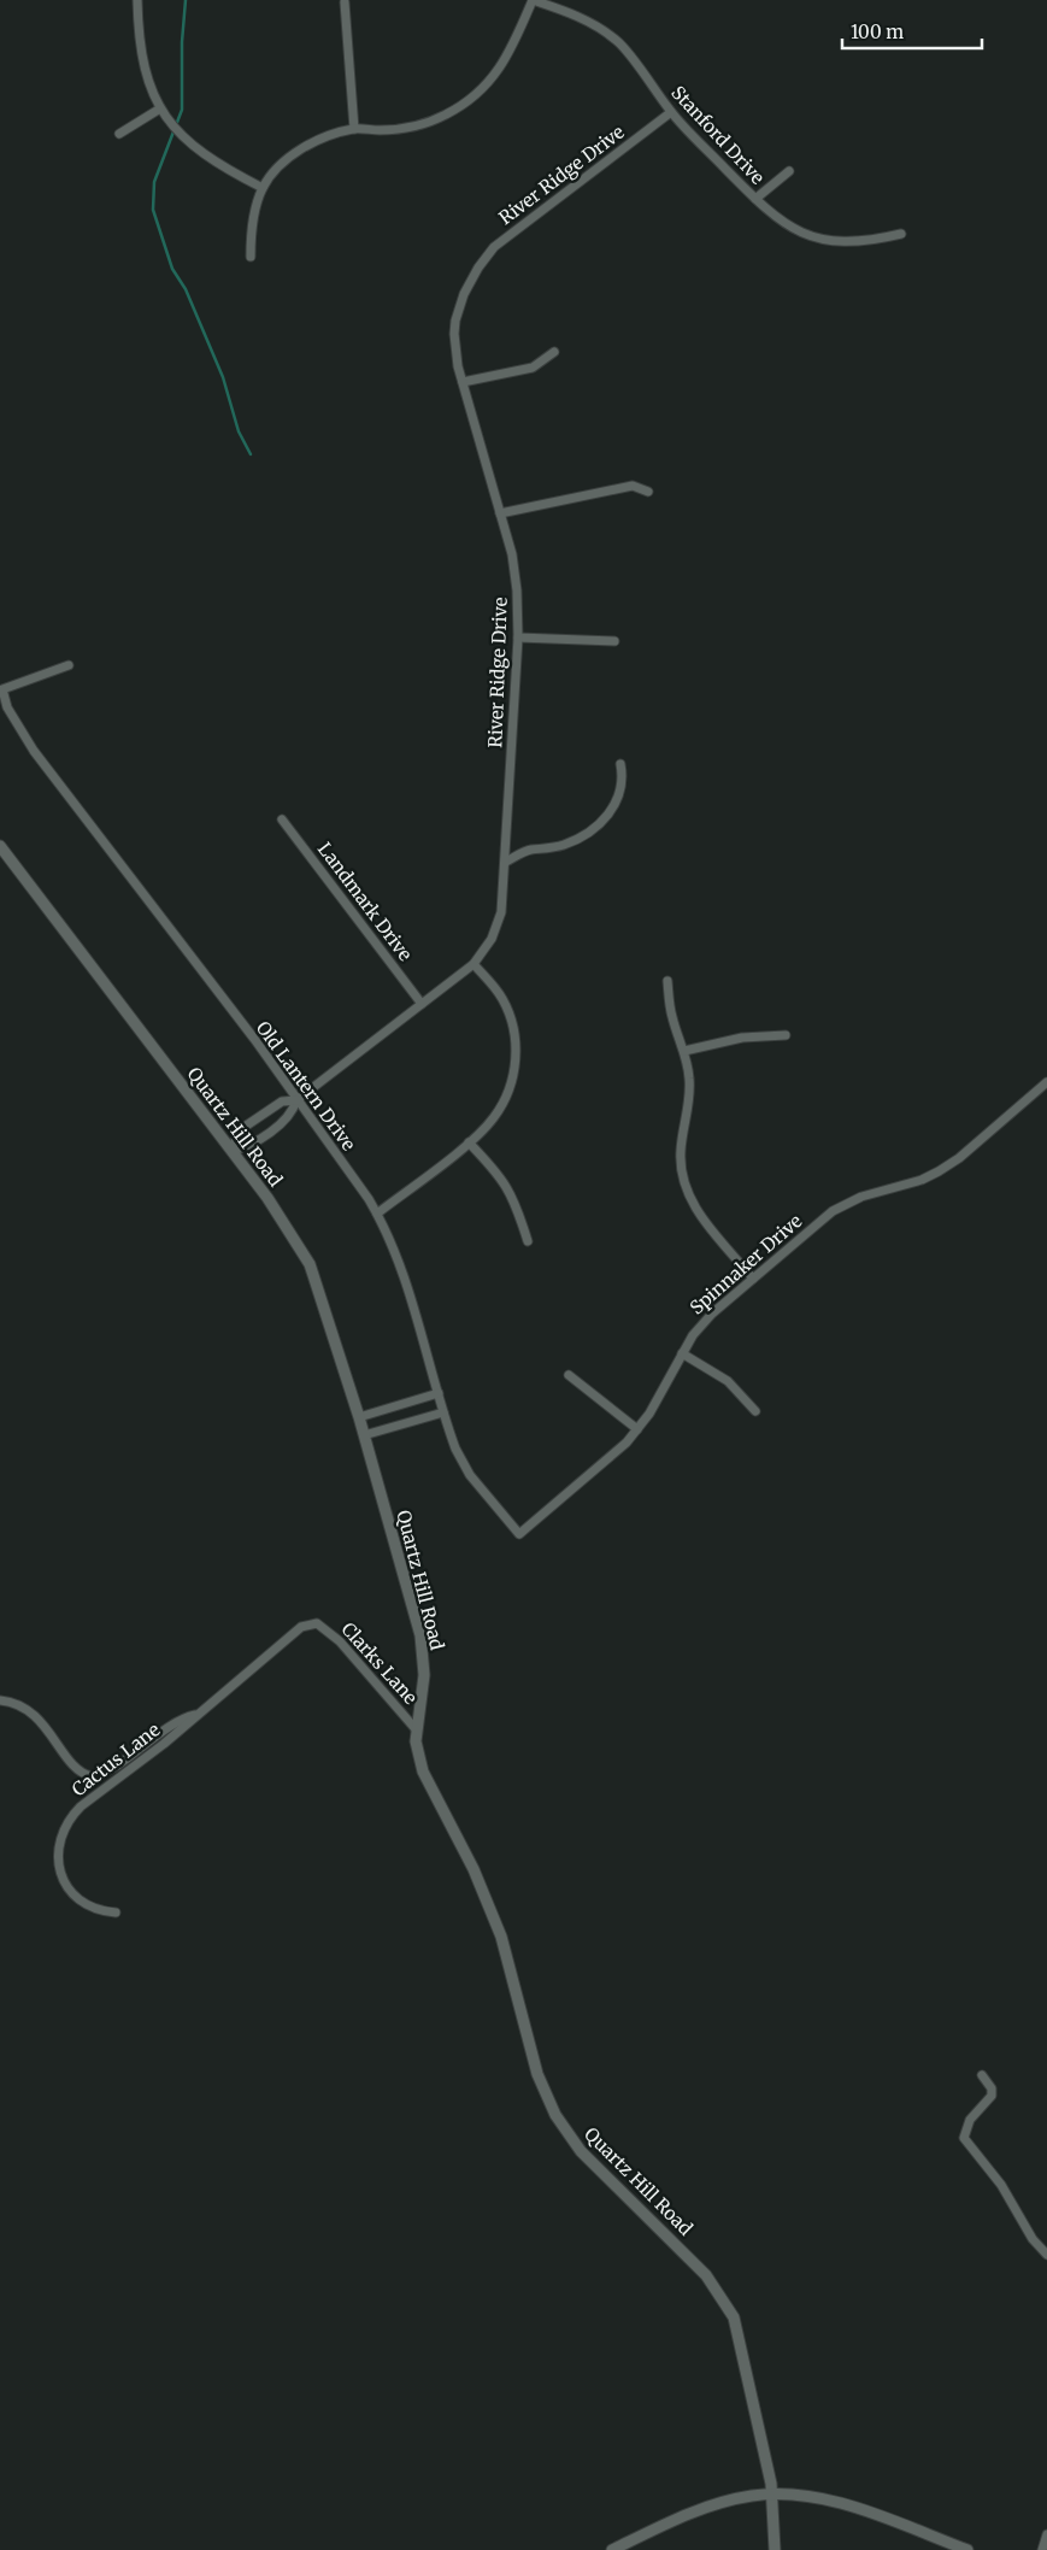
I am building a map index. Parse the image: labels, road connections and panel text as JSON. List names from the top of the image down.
{
  "streets": {
    "street": [
      "Stanford Drive",
      "River Ridge Drive",
      "Landmark Drive",
      "Old Lantern Drive",
      "Quartz Hill Road",
      "Spinnaker Drive",
      "Clarks Lane",
      "Cactus Lane"
    ]
  },
  "crossings": [
    ["Stanford Drive", "River Ridge Drive"],
    ["River Ridge Drive", "Landmark Drive"],
    ["River Ridge Drive", "Old Lantern Drive"],
    ["River Ridge Drive", "Quartz Hill Road"],
    ["Old Lantern Drive", "Spinnaker Drive"],
    ["Quartz Hill Road", "Clarks Lane"],
    ["Clarks Lane", "Cactus Lane"]
  ],
  "scale_bar": "100 m"
}
